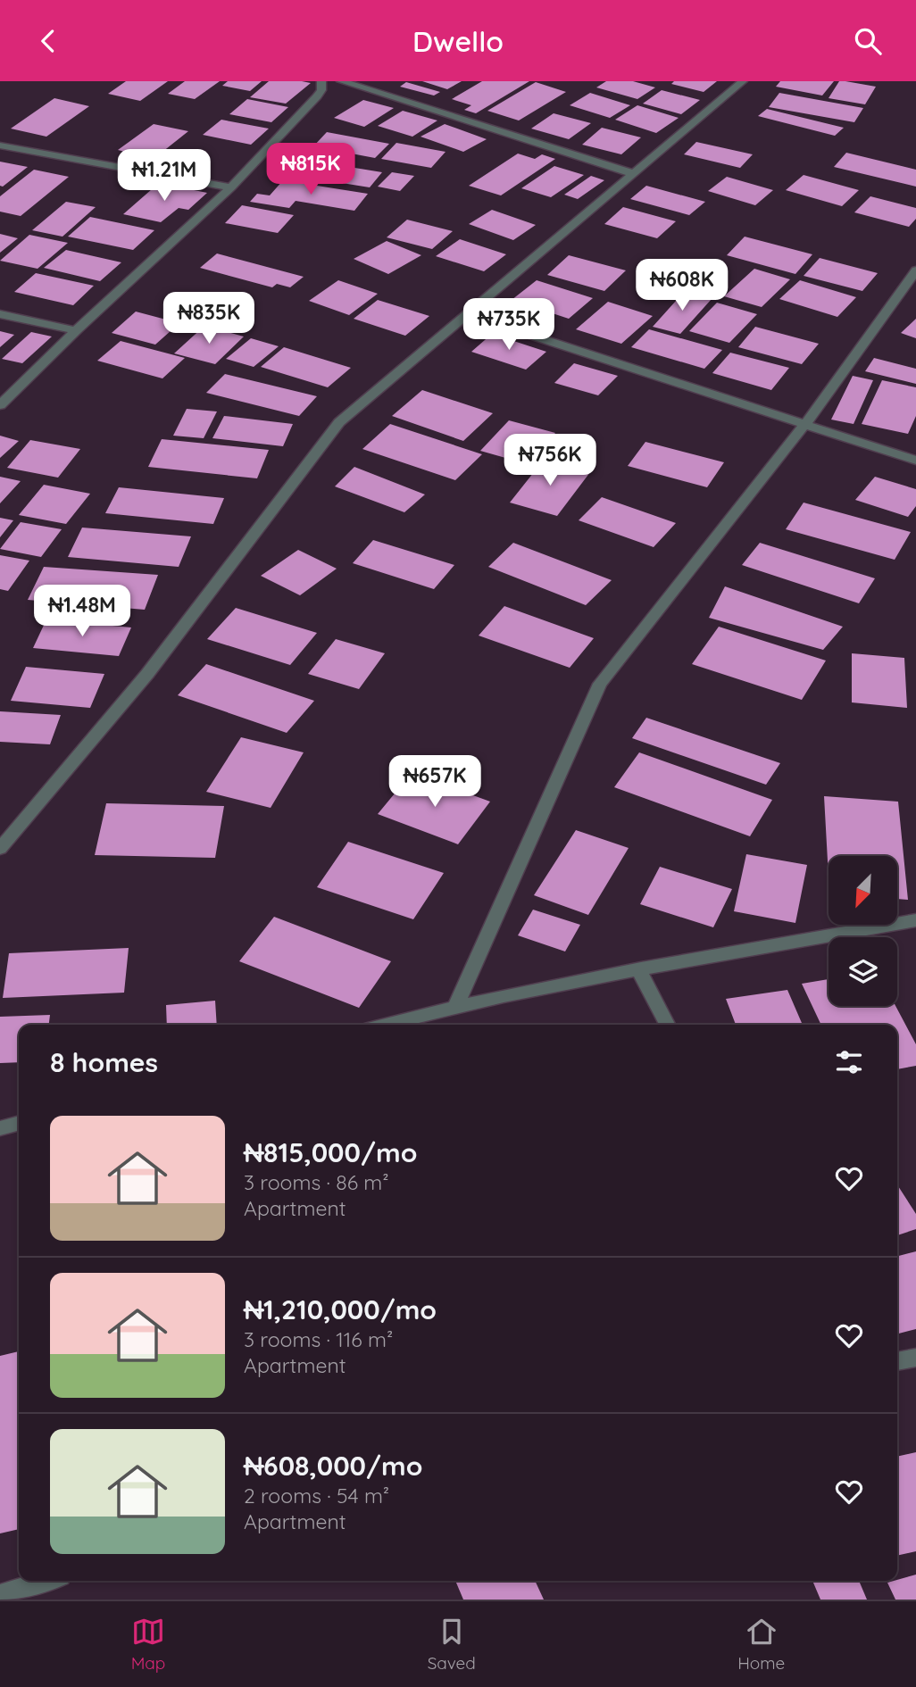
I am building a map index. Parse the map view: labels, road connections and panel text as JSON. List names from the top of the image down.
{
  "north": "bottom left",
  "page": {
    "header": "Dwello",
    "price": [
      "₦815K",
      "₦1.21M",
      "₦608K",
      "₦835K",
      "₦735K",
      "₦756K",
      "₦1.48M",
      "₦657K"
    ],
    "heading": "8 homes",
    "list": [
      {
        "name": "₦815,000/mo",
        "note": "3 rooms · 86 m² · Apartment"
      },
      {
        "name": "₦1,210,000/mo",
        "note": "3 rooms · 116 m² · Apartment"
      },
      {
        "name": "₦608,000/mo",
        "note": "2 rooms · 54 m² · Apartment"
      }
    ],
    "tabs": ["Map", "Saved", "Home"]
  }
}
